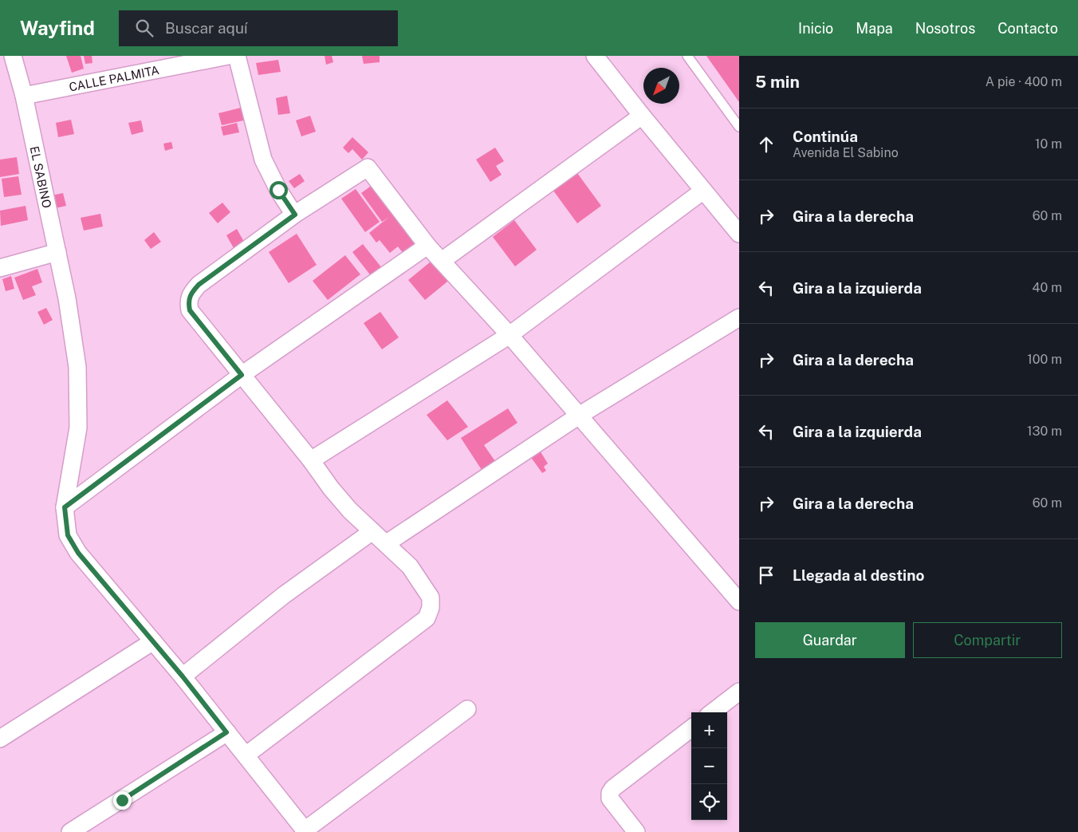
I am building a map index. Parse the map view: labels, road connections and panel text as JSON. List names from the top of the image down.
{
  "streets": {
    "street": ["CALLE PALMITA", "EL SABINO"]
  },
  "crossings": [
    ["CALLE PALMITA", "EL SABINO"]
  ],
  "north": "bottom left",
  "page": {
    "header": "Wayfind",
    "search": "Buscar aquí",
    "nav": [
      "Inicio",
      "Mapa",
      "Nosotros",
      "Contacto"
    ],
    "heading": ["5 min", "A pie · 400 m"],
    "list": [
      ["Continúa", "Avenida El Sabino", "10 m"],
      ["Gira a la derecha", "60 m"],
      ["Gira a la izquierda", "40 m"],
      ["Gira a la derecha", "100 m"],
      ["Gira a la izquierda", "130 m"],
      ["Gira a la derecha", "60 m"],
      "Llegada al destino"
    ],
    "buttons": ["Guardar", "Compartir"],
    "map_buttons": ["+", "−"]
  }
}
